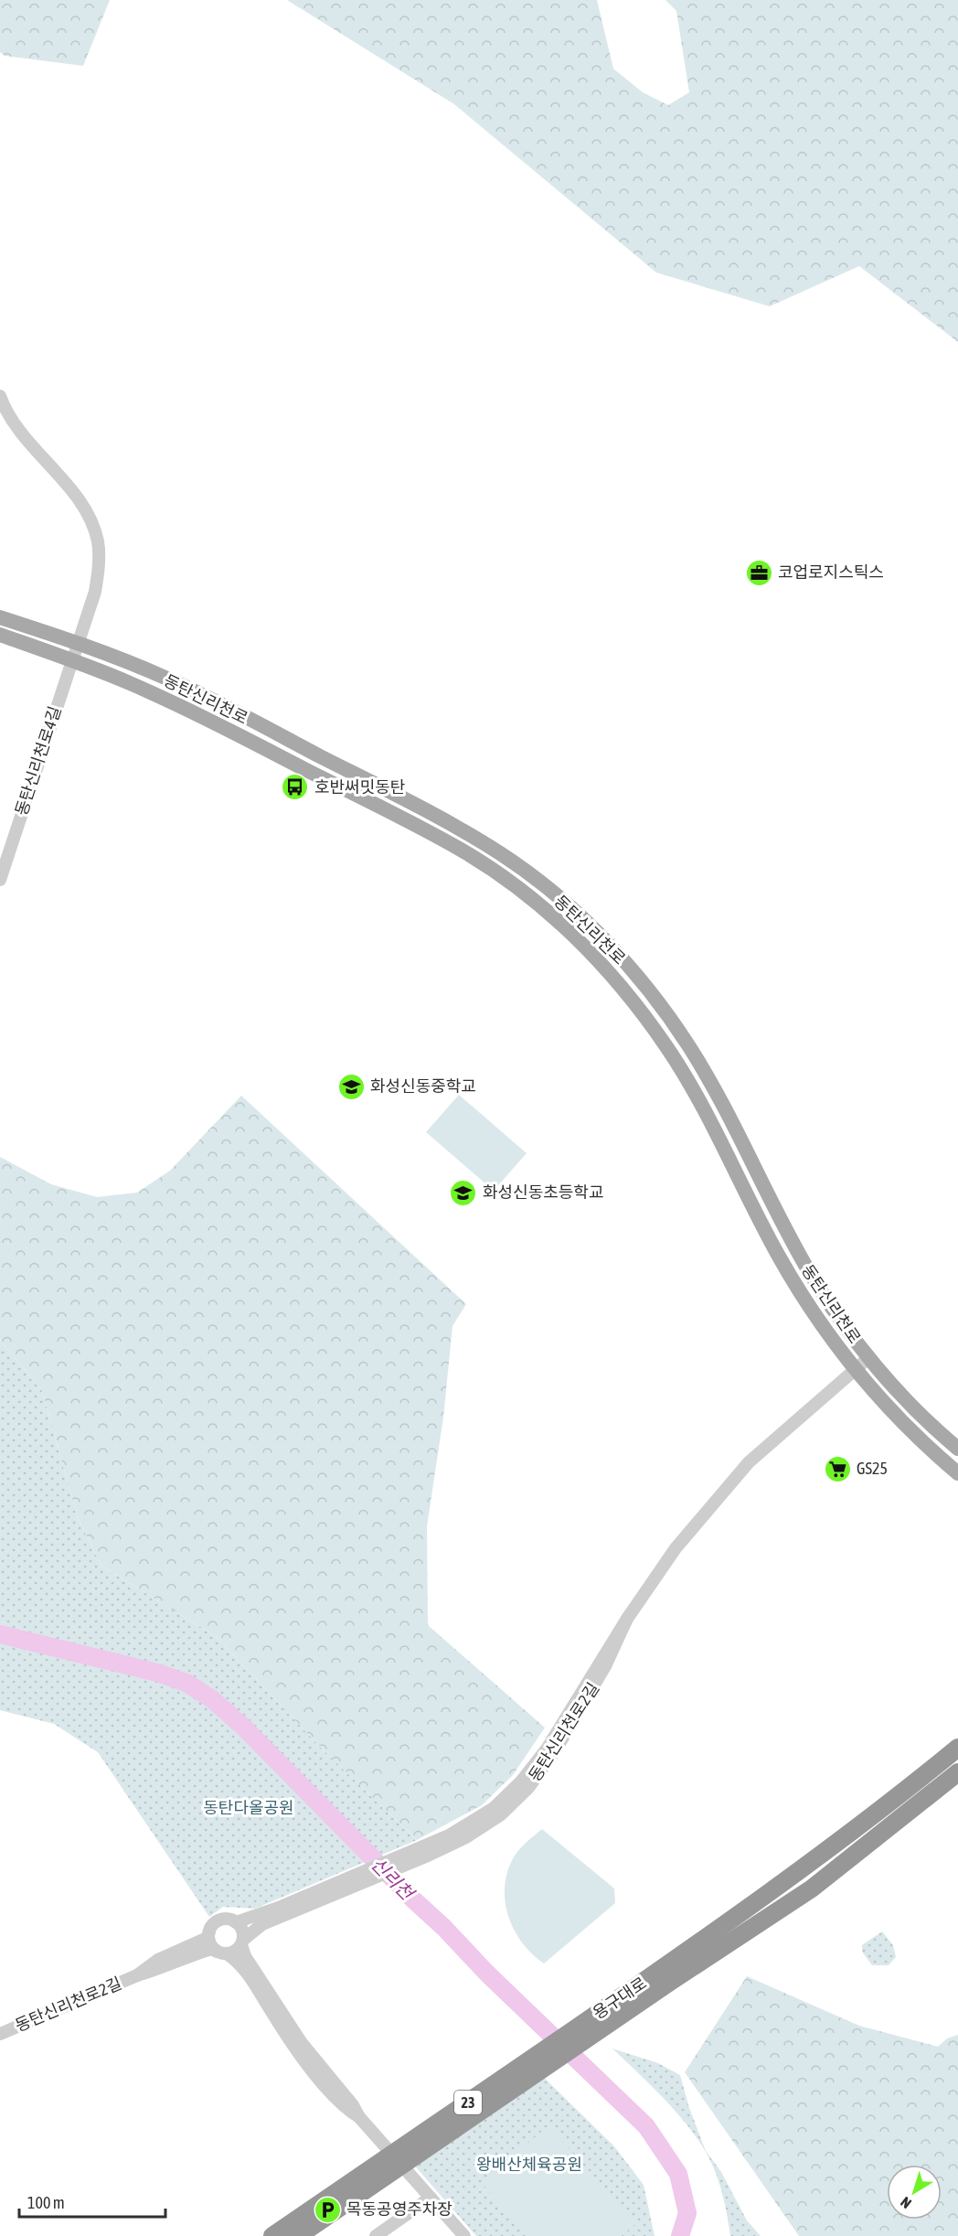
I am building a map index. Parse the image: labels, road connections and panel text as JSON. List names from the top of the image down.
{
  "streets": {
    "highway": ["용구대로", "23"],
    "main road": ["동탄신리천로"],
    "street": ["동탄신리천로4길", "동탄신리천로2길"]
  },
  "crossings": [
    ["동탄신리천로", "동탄신리천로4길"],
    ["동탄신리천로", "동탄신리천로2길"]
  ],
  "water": ["신리천"],
  "parks": ["동탄다올공원", "왕배산체육공원"],
  "places": {
    "office": ["코업로지스틱스"],
    "bus stop": ["호반써밋동탄"],
    "school or university": ["화성신동중학교", "화성신동초등학교"],
    "supermarket": ["GS25"],
    "parking": ["목동공영주차장"]
  },
  "scale_bar": "100 m",
  "north": "bottom left"
}
